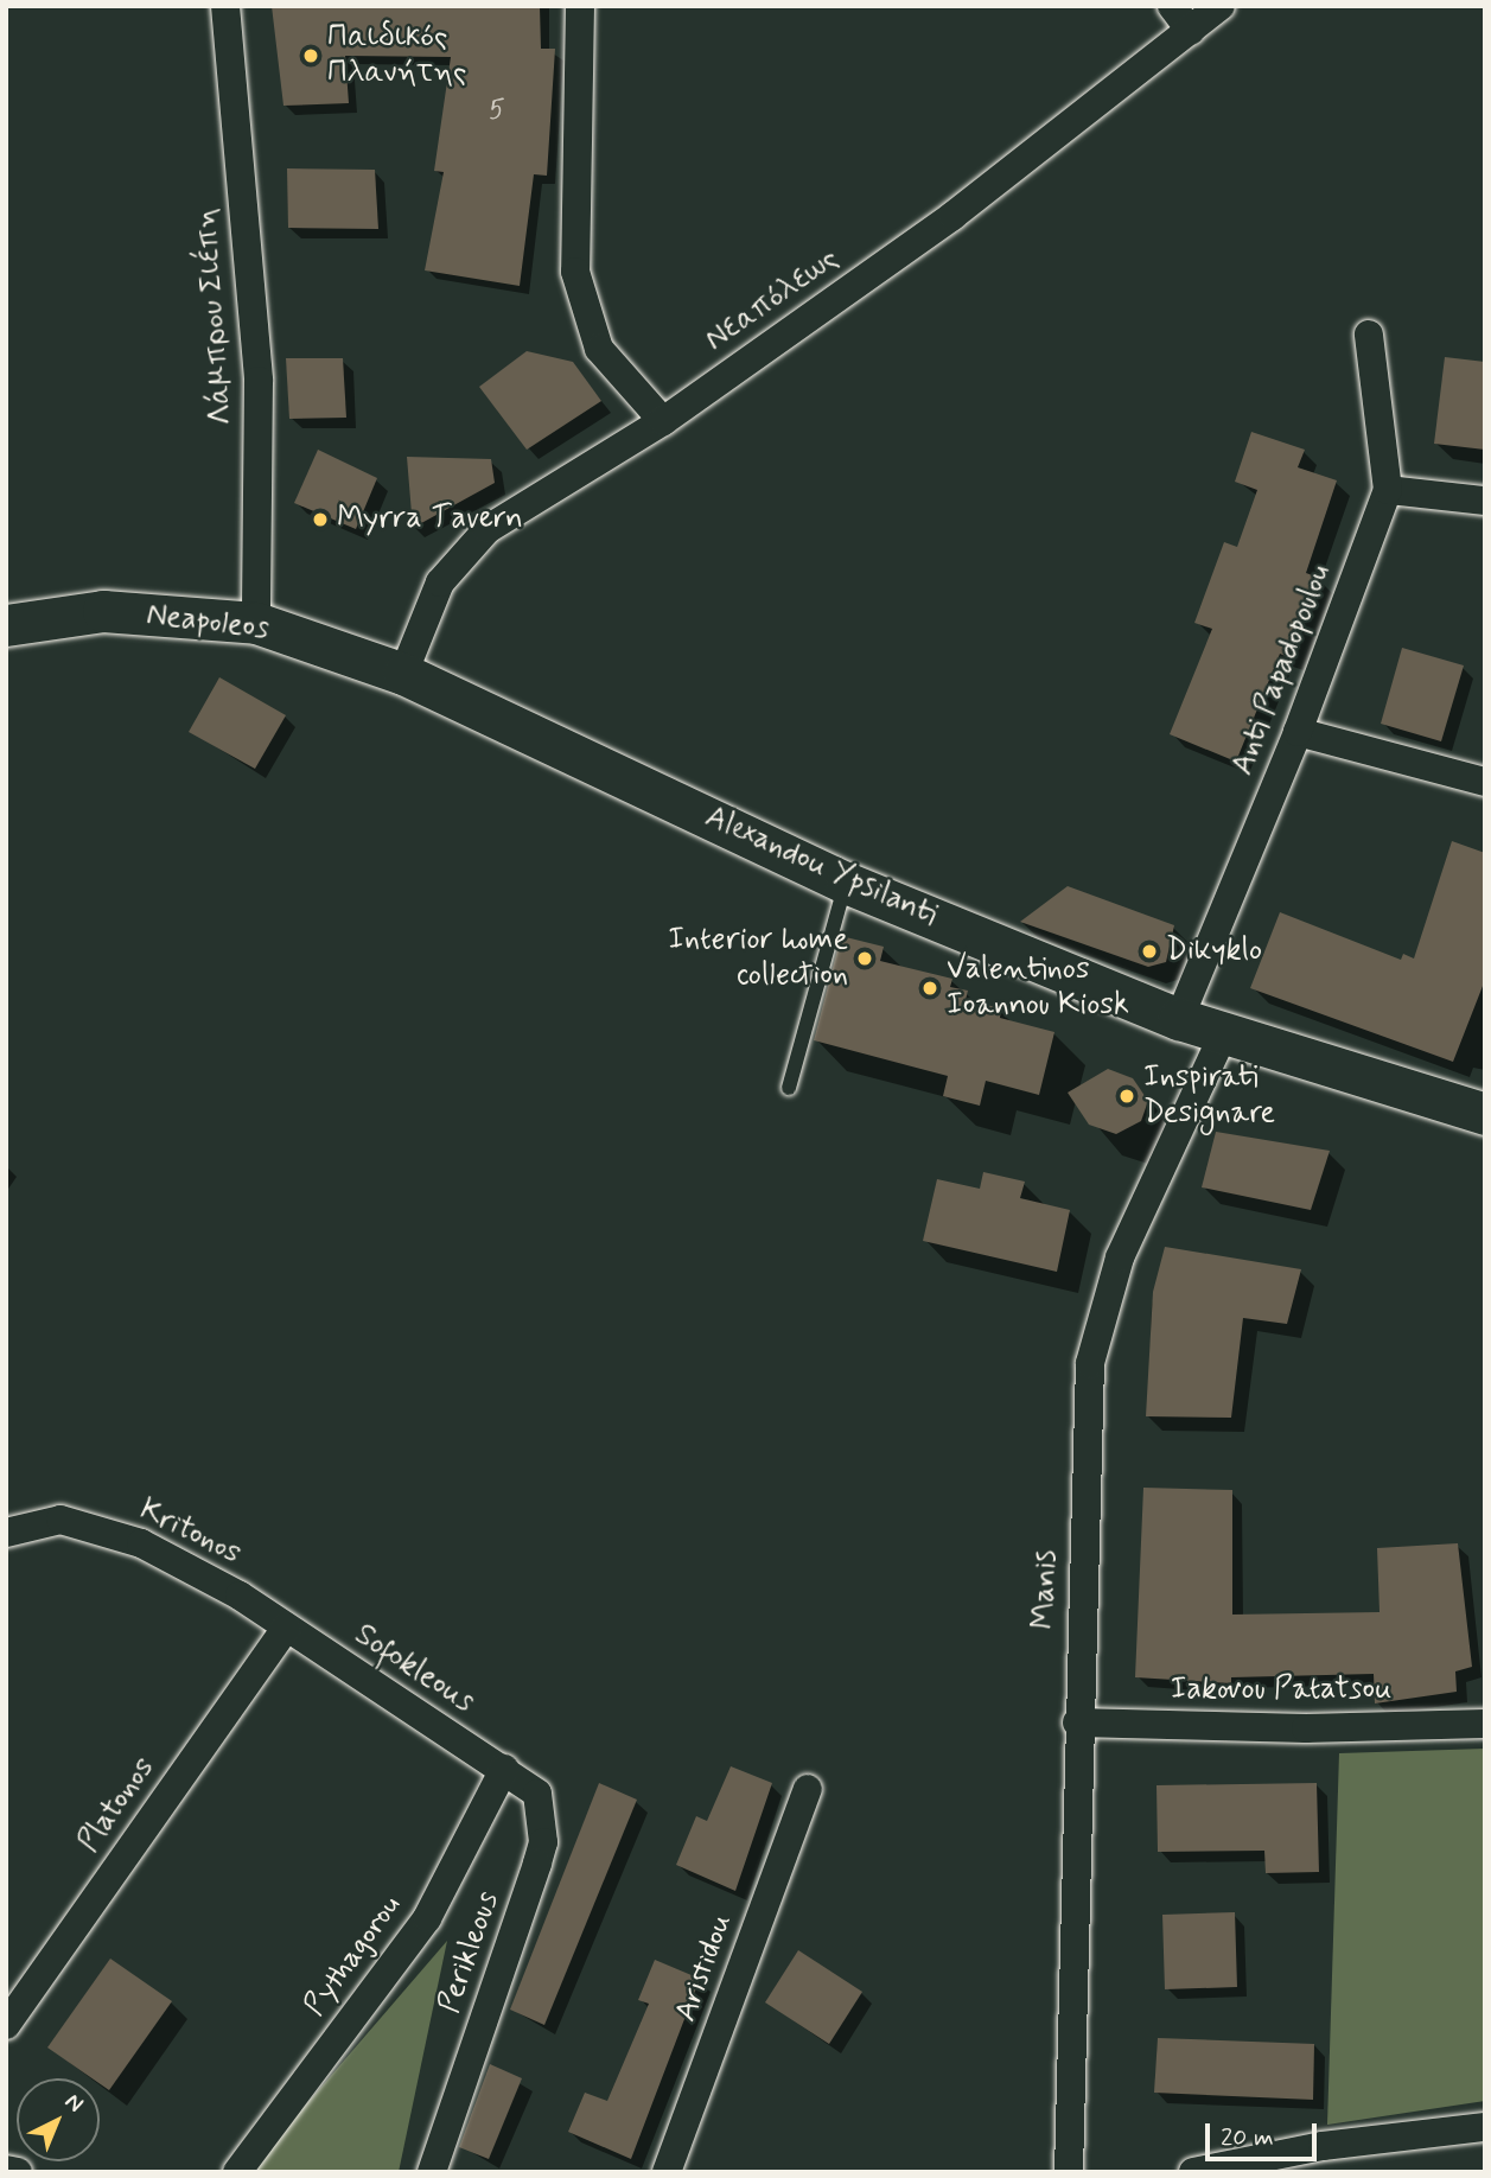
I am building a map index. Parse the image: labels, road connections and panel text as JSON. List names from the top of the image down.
{
  "streets": {
    "main road": ["Neapoleos", "Alexandou Ypsilanti"],
    "street": [
      "Νεαπόλεως",
      "Λάμπρου Σιέπη",
      "Anti Papadopoulou",
      "Kritonos",
      "Manis",
      "Sofokleous",
      "Iakovou Patatsou",
      "Platonos",
      "Perikleous",
      "Pythagorou",
      "Aristidou"
    ]
  },
  "crossings": [
    ["Νεαπόλεως", "Neapoleos"],
    ["Νεαπόλεως", "Alexandou Ypsilanti"],
    ["Λάμπρου Σιέπη", "Neapoleos"],
    ["Neapoleos", "Alexandou Ypsilanti"],
    ["Anti Papadopoulou", "Alexandou Ypsilanti"],
    ["Alexandou Ypsilanti", "Manis"],
    ["Kritonos", "Sofokleous"],
    ["Kritonos", "Platonos"],
    ["Manis", "Iakovou Patatsou"],
    ["Sofokleous", "Platonos"],
    ["Sofokleous", "Perikleous"],
    ["Sofokleous", "Pythagorou"],
    ["Perikleous", "Pythagorou"]
  ],
  "places": [
    "Παιδικός Πλανήτης",
    "Myrra Tavern",
    "Dikyklo",
    "Interior home collection",
    "Valentinos Ioannou Kiosk",
    "Inspirati Designare"
  ],
  "house_numbers": ["5"],
  "scale_bar": "20 m",
  "north": "top right"
}
